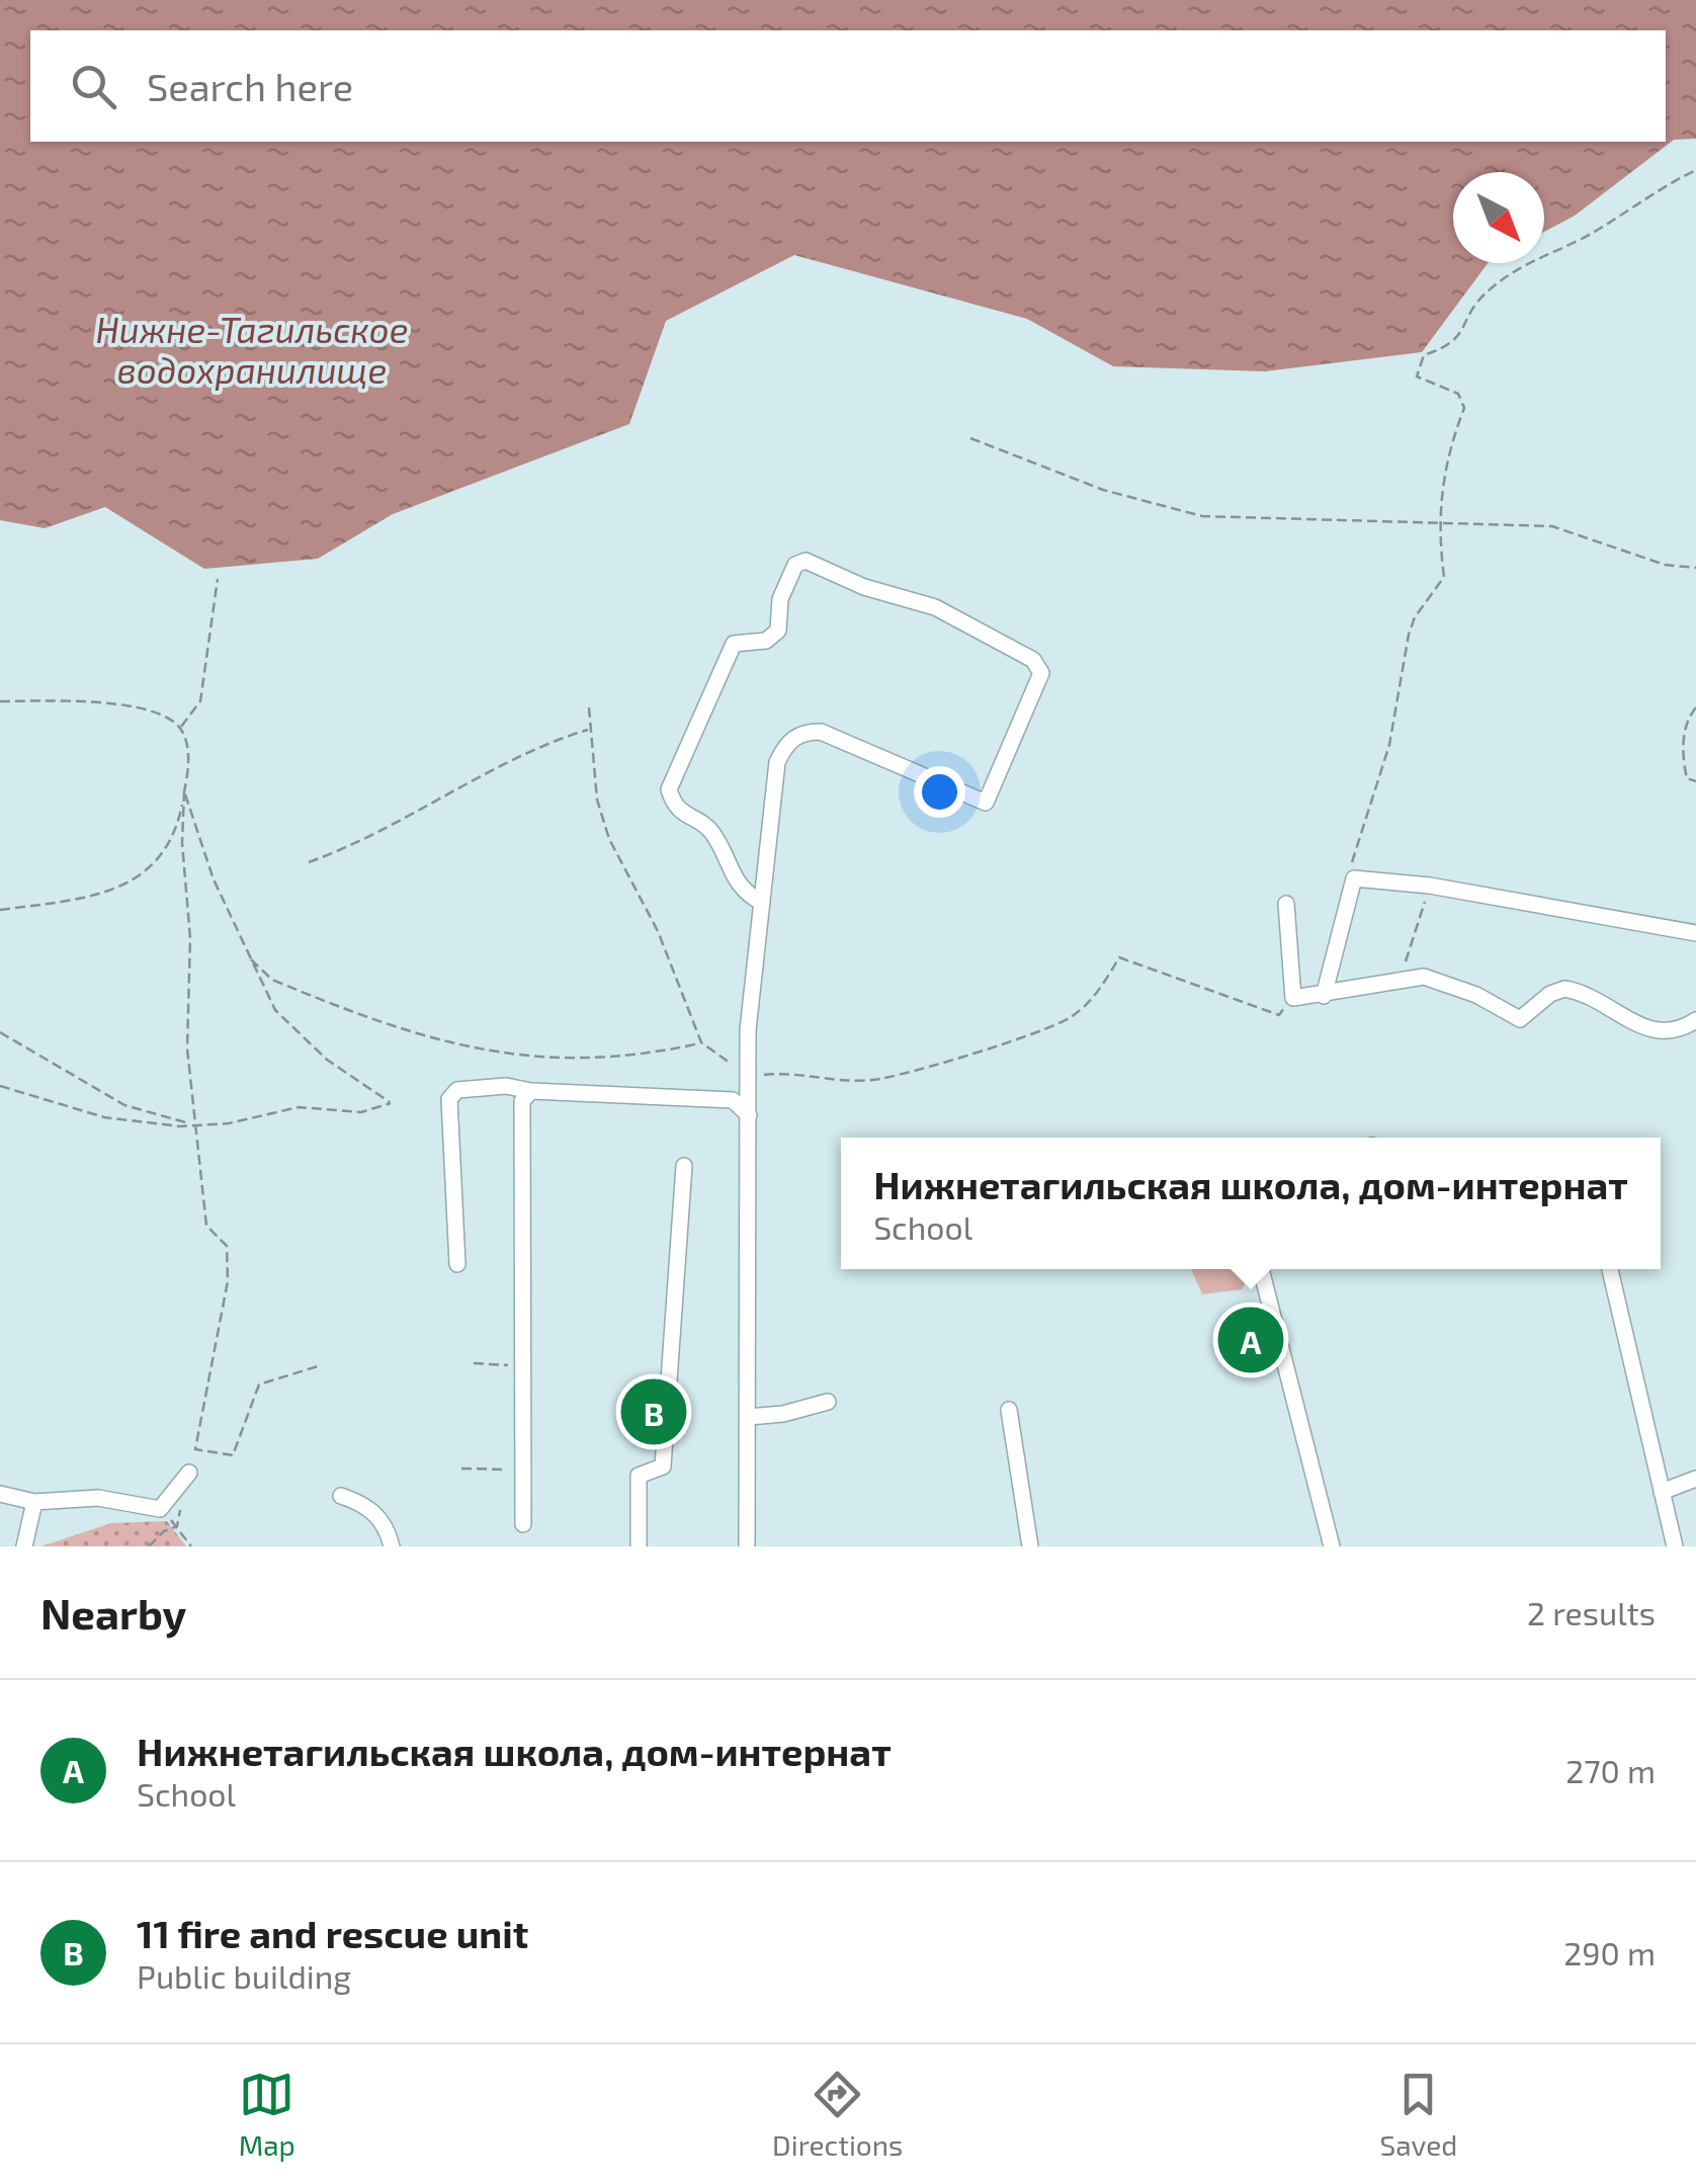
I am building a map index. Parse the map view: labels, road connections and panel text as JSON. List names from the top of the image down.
{
  "water": ["Нижне-Тагильское водохранилище"],
  "north": "bottom right",
  "page": {
    "search": "Search here",
    "popup": ["Нижнетагильская школа, дом-интернат", "School"],
    "pins": ["A", "B"],
    "heading": ["Nearby", "2 results"],
    "list": [
      {
        "mark": "A",
        "name": "Нижнетагильская школа, дом-интернат",
        "note": "School",
        "value": "270 m"
      },
      {
        "mark": "B",
        "name": "11 fire and rescue unit",
        "note": "Public building",
        "value": "290 m"
      }
    ],
    "nav": ["Map", "Directions", "Saved"]
  }
}
